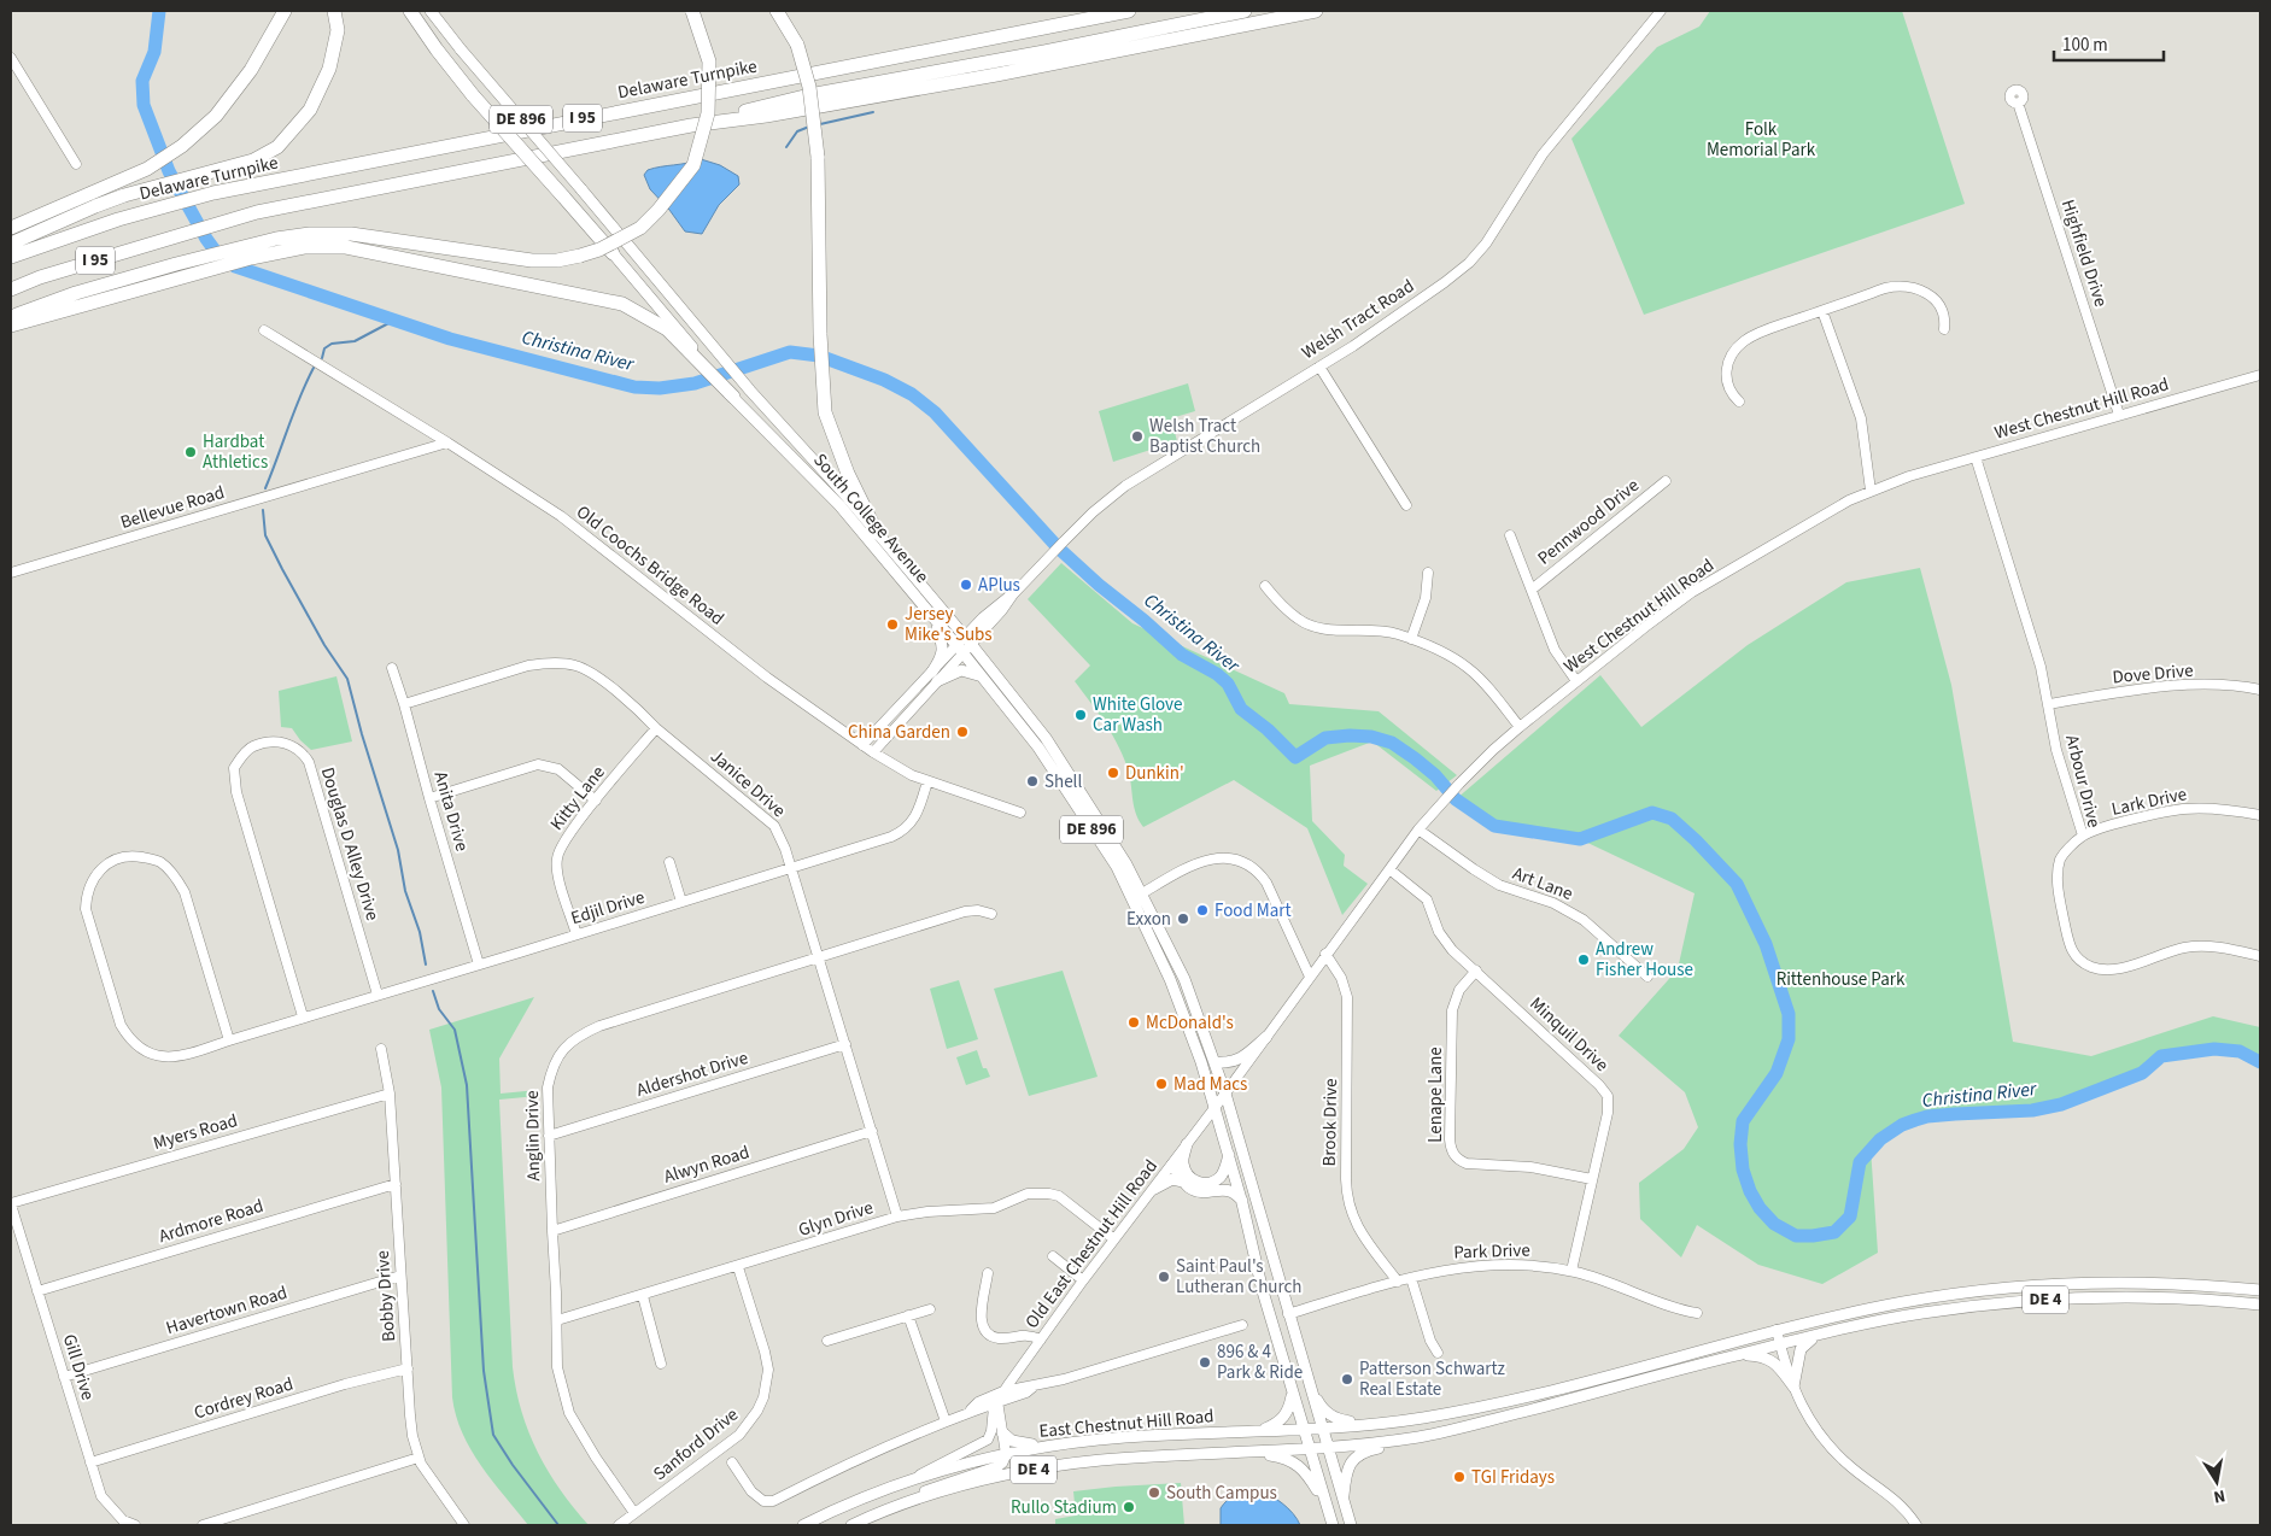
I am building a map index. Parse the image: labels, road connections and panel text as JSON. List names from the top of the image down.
{
  "streets": {
    "highway": ["Delaware Turnpike", "I 95", "DE 896"],
    "main road": ["South College Avenue", "DE 4", "East Chestnut Hill Road"],
    "street": [
      "Highfield Drive",
      "Welsh Tract Road",
      "West Chestnut Hill Road",
      "Bellevue Road",
      "Pennwood Drive",
      "Old Coochs Bridge Road",
      "Dove Drive",
      "Arbour Drive",
      "Janice Drive",
      "Kitty Lane",
      "Lark Drive",
      "Anita Drive",
      "Douglas D Alley Drive",
      "Art Lane",
      "Edjil Drive",
      "Minquil Drive",
      "Aldershot Drive",
      "Lenape Lane",
      "Brook Drive",
      "Myers Road",
      "Anglin Drive",
      "Alwyn Road",
      "Glyn Drive",
      "Ardmore Road",
      "Old East Chestnut Hill Road",
      "Park Drive",
      "Bobby Drive",
      "Havertown Road",
      "Gill Drive",
      "Cordrey Road",
      "Sanford Drive"
    ]
  },
  "crossings": [
    ["DE 896", "South College Avenue"],
    ["DE 896", "DE 4"],
    ["Highfield Drive", "West Chestnut Hill Road"],
    ["Welsh Tract Road", "South College Avenue"],
    ["Welsh Tract Road", "Old Coochs Bridge Road"],
    ["West Chestnut Hill Road", "South College Avenue"],
    ["West Chestnut Hill Road", "Arbour Drive"],
    ["West Chestnut Hill Road", "Art Lane"],
    ["West Chestnut Hill Road", "Minquil Drive"],
    ["West Chestnut Hill Road", "Brook Drive"],
    ["West Chestnut Hill Road", "Old East Chestnut Hill Road"],
    ["Bellevue Road", "Old Coochs Bridge Road"],
    ["South College Avenue", "Old East Chestnut Hill Road"],
    ["South College Avenue", "Park Drive"],
    ["South College Avenue", "DE 4"],
    ["South College Avenue", "East Chestnut Hill Road"],
    ["Old Coochs Bridge Road", "Edjil Drive"],
    ["Dove Drive", "Arbour Drive"],
    ["Arbour Drive", "Lark Drive"],
    ["Janice Drive", "Kitty Lane"],
    ["Janice Drive", "Anita Drive"],
    ["Janice Drive", "Edjil Drive"],
    ["Janice Drive", "Aldershot Drive"],
    ["Janice Drive", "Anglin Drive"],
    ["Janice Drive", "Alwyn Road"],
    ["Janice Drive", "Glyn Drive"],
    ["Kitty Lane", "Edjil Drive"],
    ["Anita Drive", "Edjil Drive"],
    ["Douglas D Alley Drive", "Edjil Drive"],
    ["Minquil Drive", "Lenape Lane"],
    ["Minquil Drive", "Park Drive"],
    ["Aldershot Drive", "Anglin Drive"],
    ["Brook Drive", "Park Drive"],
    ["Myers Road", "Bobby Drive"],
    ["Myers Road", "Gill Drive"],
    ["Anglin Drive", "Alwyn Road"],
    ["Anglin Drive", "Glyn Drive"],
    ["Anglin Drive", "Sanford Drive"],
    ["Glyn Drive", "Old East Chestnut Hill Road"],
    ["Glyn Drive", "Sanford Drive"],
    ["Ardmore Road", "Bobby Drive"],
    ["Ardmore Road", "Gill Drive"],
    ["Old East Chestnut Hill Road", "East Chestnut Hill Road"],
    ["Bobby Drive", "Havertown Road"],
    ["Bobby Drive", "Cordrey Road"],
    ["DE 4", "East Chestnut Hill Road"],
    ["Havertown Road", "Gill Drive"],
    ["Gill Drive", "Cordrey Road"]
  ],
  "water": ["Christina River"],
  "parks": ["Folk Memorial Park", "Rittenhouse Park"],
  "places": [
    "Welsh Tract Baptist Church",
    "Hardbat Athletics",
    "APlus",
    "Jersey Mike's Subs",
    "White Glove Car Wash",
    "China Garden",
    "Dunkin'",
    "Shell",
    "Food Mart",
    "Exxon",
    "Andrew Fisher House",
    "McDonald's",
    "Mad Macs",
    "Saint Paul's Lutheran Church",
    "896 & 4 Park & Ride",
    "Patterson Schwartz Real Estate",
    "TGI Fridays",
    "South Campus",
    "Rullo Stadium"
  ],
  "scale_bar": "100 m",
  "north": "bottom"
}
